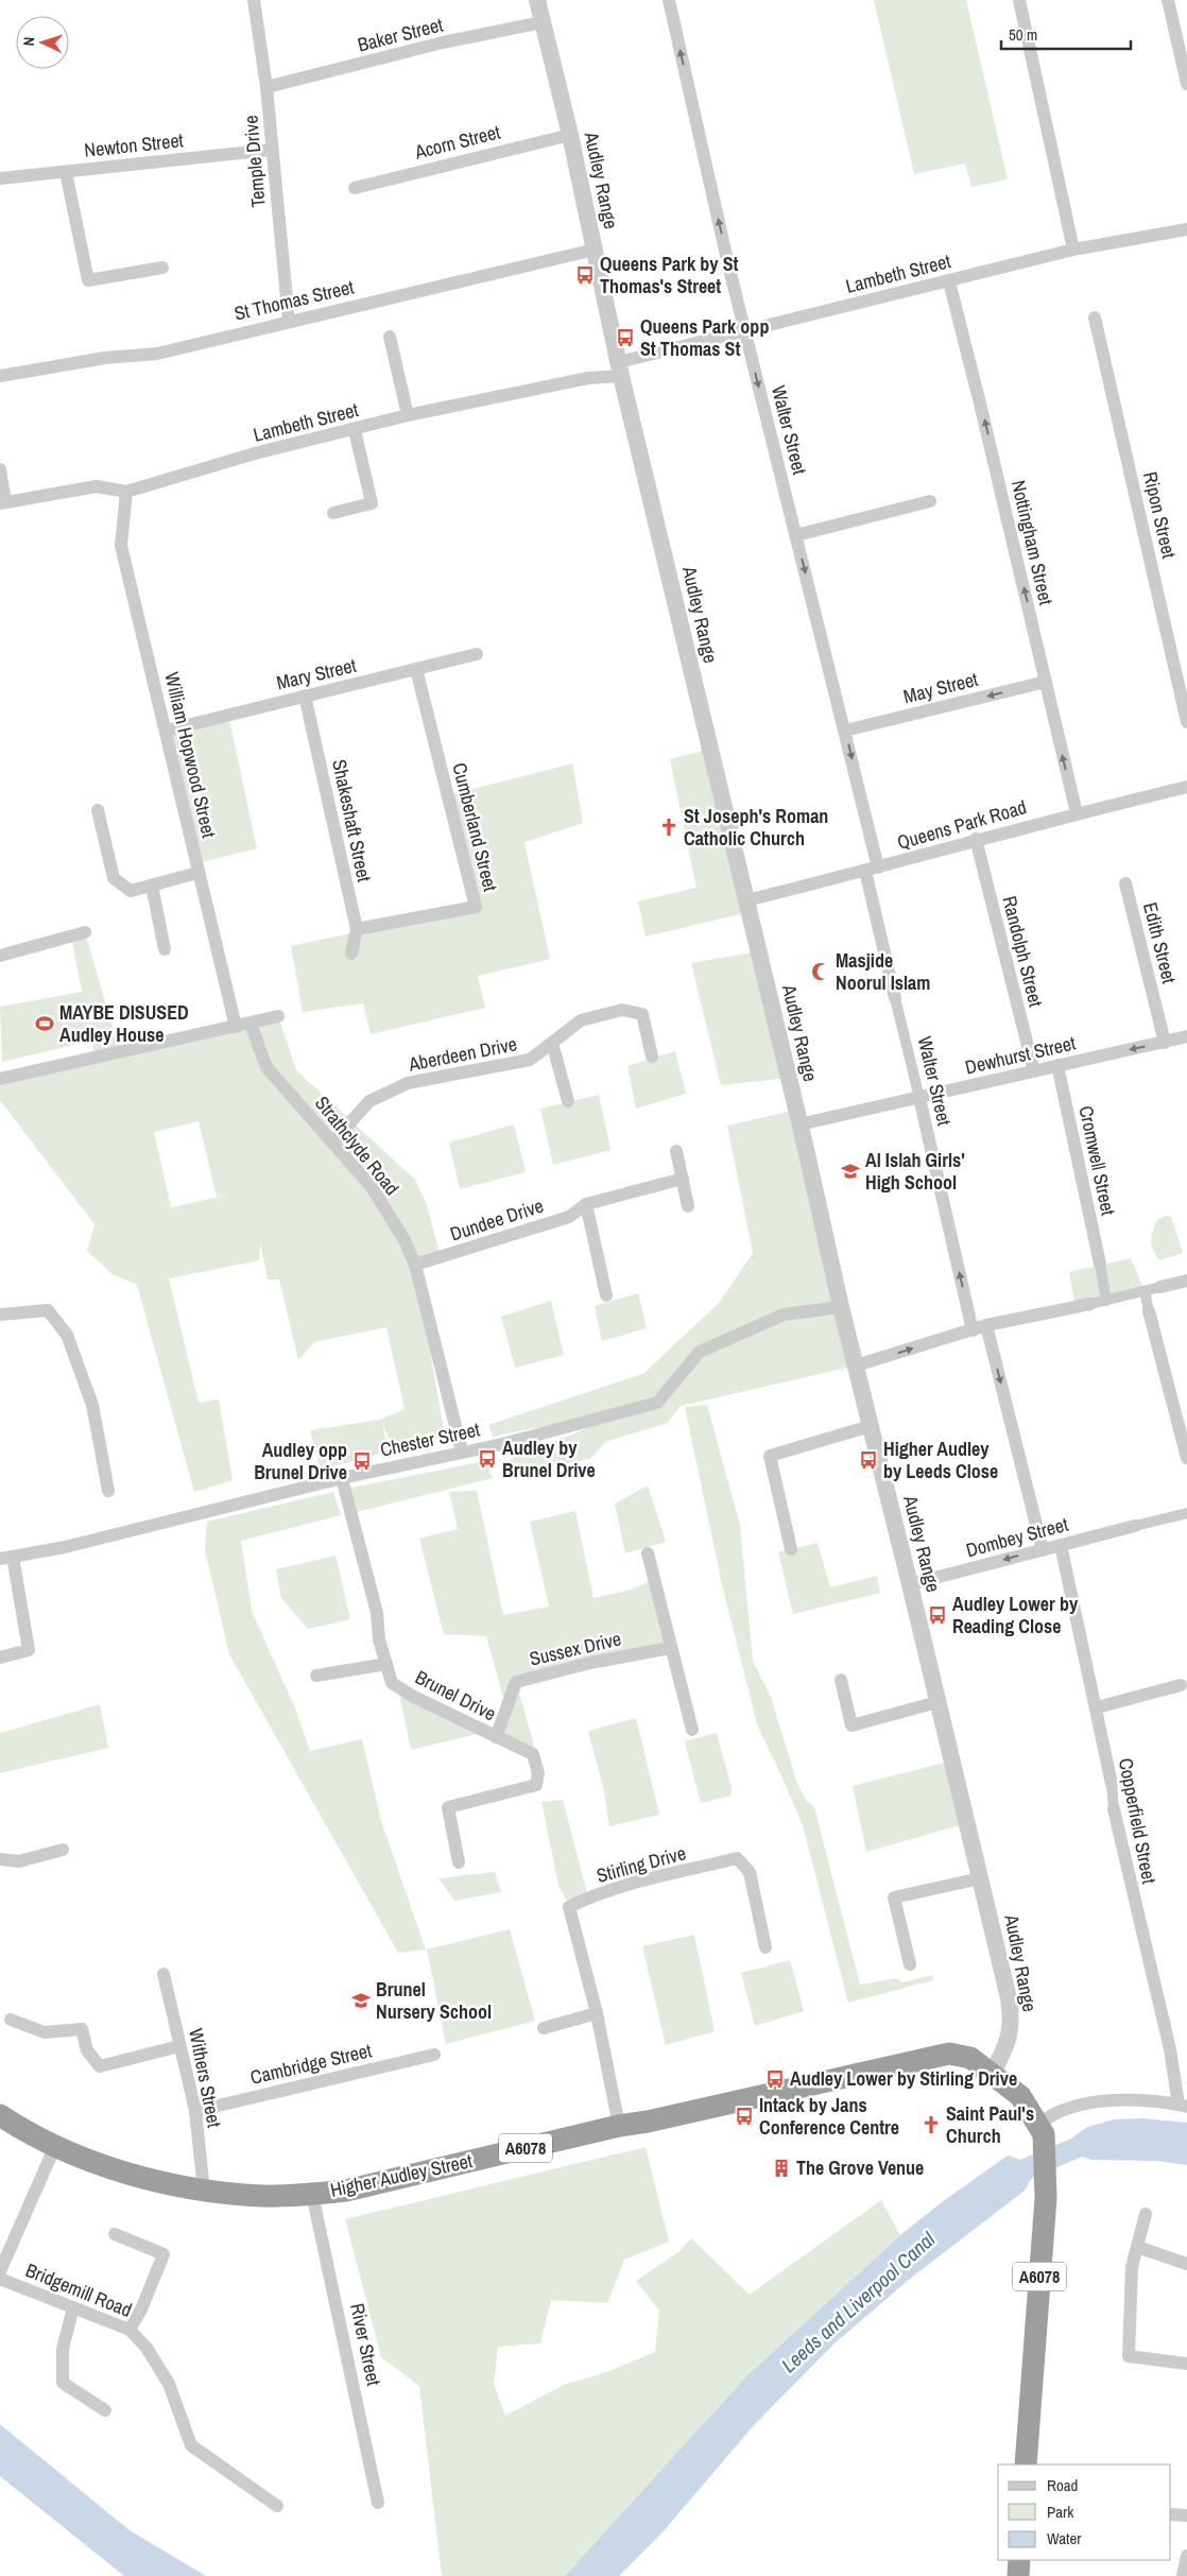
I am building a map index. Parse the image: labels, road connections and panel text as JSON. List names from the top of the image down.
{
  "streets": {
    "highway": ["A6078", "Higher Audley Street"],
    "street": [
      "Baker Street",
      "Acorn Street",
      "Newton Street",
      "Temple Drive",
      "Audley Range",
      "Lambeth Street",
      "St Thomas Street",
      "Walter Street",
      "Ripon Street",
      "Nottingham Street",
      "Mary Street",
      "May Street",
      "William Hopwood Street",
      "Shakeshaft Street",
      "Queens Park Road",
      "Cumberland Street",
      "Edith Street",
      "Randolph Street",
      "Aberdeen Drive",
      "Dewhurst Street",
      "Strathclyde Road",
      "Cromwell Street",
      "Dundee Drive",
      "Chester Street",
      "Dombey Street",
      "Sussex Drive",
      "Brunel Drive",
      "Copperfield Street",
      "Stirling Drive",
      "Cambridge Street",
      "Withers Street",
      "Bridgemill Road",
      "River Street"
    ]
  },
  "crossings": [
    ["Baker Street", "Temple Drive"],
    ["Baker Street", "Audley Range"],
    ["Acorn Street", "Audley Range"],
    ["Newton Street", "Temple Drive"],
    ["Temple Drive", "St Thomas Street"],
    ["Audley Range", "Lambeth Street"],
    ["Audley Range", "St Thomas Street"],
    ["Audley Range", "Queens Park Road"],
    ["Audley Range", "Dewhurst Street"],
    ["Audley Range", "Chester Street"],
    ["Audley Range", "Dombey Street"],
    ["Audley Range", "A6078"],
    ["Audley Range", "Higher Audley Street"],
    ["Lambeth Street", "Walter Street"],
    ["Lambeth Street", "Nottingham Street"],
    ["Lambeth Street", "William Hopwood Street"],
    ["Walter Street", "May Street"],
    ["Walter Street", "Queens Park Road"],
    ["Walter Street", "Dewhurst Street"],
    ["Nottingham Street", "May Street"],
    ["Nottingham Street", "Queens Park Road"],
    ["Mary Street", "William Hopwood Street"],
    ["Mary Street", "Shakeshaft Street"],
    ["Mary Street", "Cumberland Street"],
    ["Shakeshaft Street", "Cumberland Street"],
    ["Queens Park Road", "Randolph Street"],
    ["Edith Street", "Dewhurst Street"],
    ["Randolph Street", "Dewhurst Street"],
    ["Aberdeen Drive", "Strathclyde Road"],
    ["Dewhurst Street", "Cromwell Street"],
    ["Strathclyde Road", "Dundee Drive"],
    ["Strathclyde Road", "Chester Street"],
    ["Chester Street", "Brunel Drive"],
    ["Dombey Street", "Copperfield Street"],
    ["Sussex Drive", "Brunel Drive"],
    ["Stirling Drive", "Higher Audley Street"],
    ["Cambridge Street", "Withers Street"],
    ["Withers Street", "Higher Audley Street"],
    ["A6078", "Higher Audley Street"],
    ["Higher Audley Street", "River Street"]
  ],
  "one_way": ["Nottingham Street", "May Street", "Dombey Street"],
  "water": ["Leeds and Liverpool Canal"],
  "places": {
    "bus stop": [
      "Queens Park by St Thomas's Street",
      "Queens Park opp St Thomas St",
      "Audley by Brunel Drive",
      "Higher Audley by Leeds Close",
      "Audley opp Brunel Drive",
      "Audley Lower by Reading Close",
      "Audley Lower by Stirling Drive",
      "Intack by Jans Conference Centre"
    ],
    "church": ["St Joseph's Roman Catholic Church", "Saint Paul's Church"],
    "mosque": ["Masjide Noorul Islam"],
    "sports": ["MAYBE DISUSED Audley House"],
    "school or university": ["Al Islah Girls' High School", "Brunel Nursery School"],
    "building": ["The Grove Venue"]
  },
  "legend": ["Road", "Park", "Water"],
  "scale_bar": "50 m",
  "north": "left"
}
